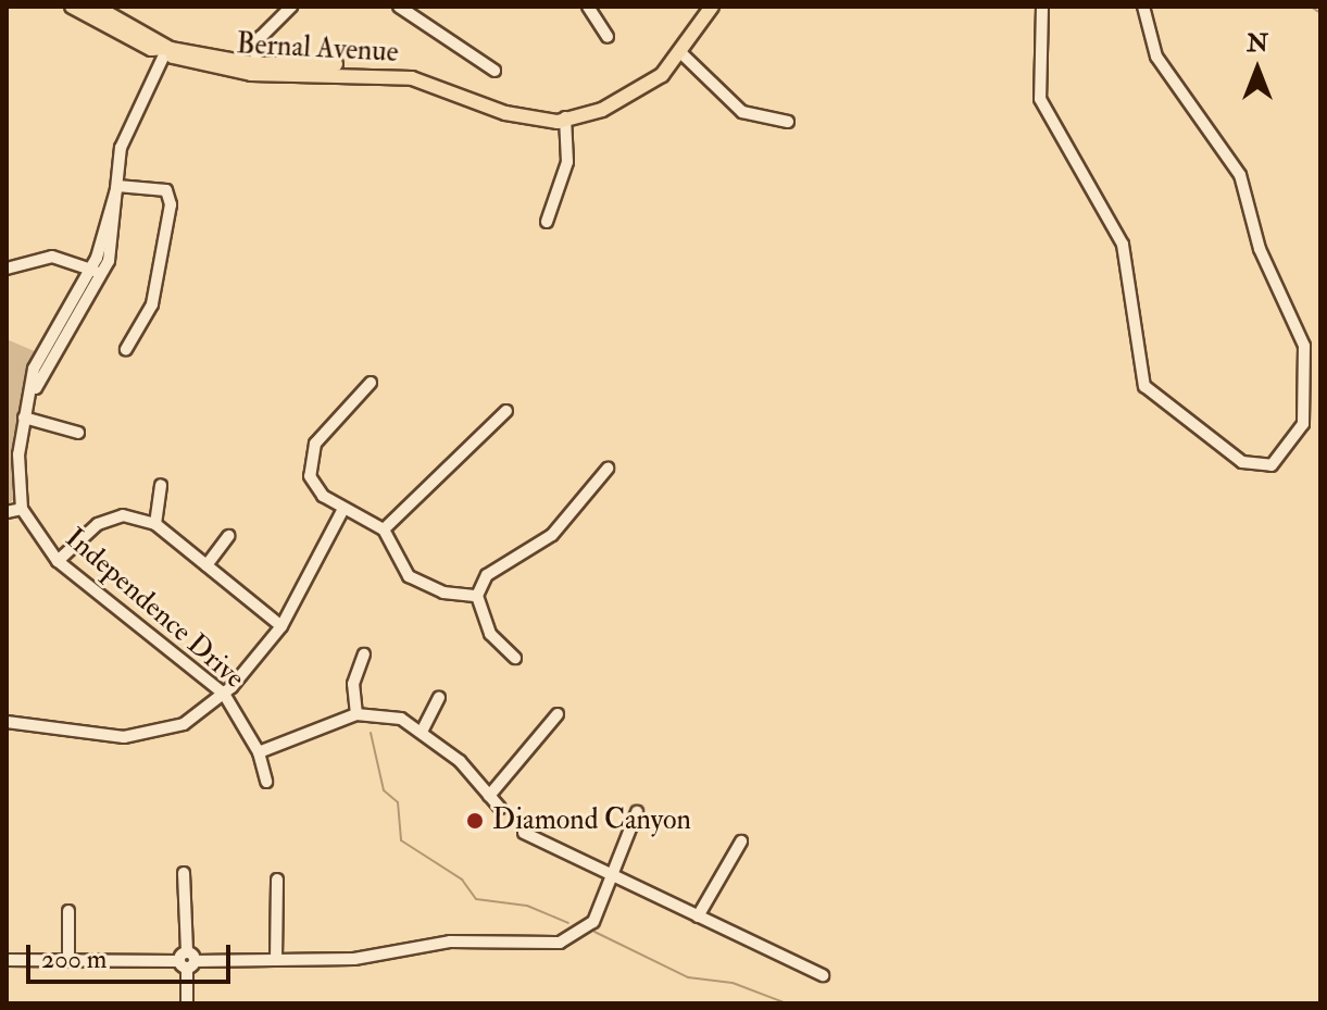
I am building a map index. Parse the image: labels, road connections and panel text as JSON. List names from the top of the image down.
{
  "streets": {
    "main road": ["Bernal Avenue"],
    "street": ["Independence Drive"]
  },
  "places": ["Diamond Canyon"],
  "scale_bar": "200 m",
  "north": "top"
}
